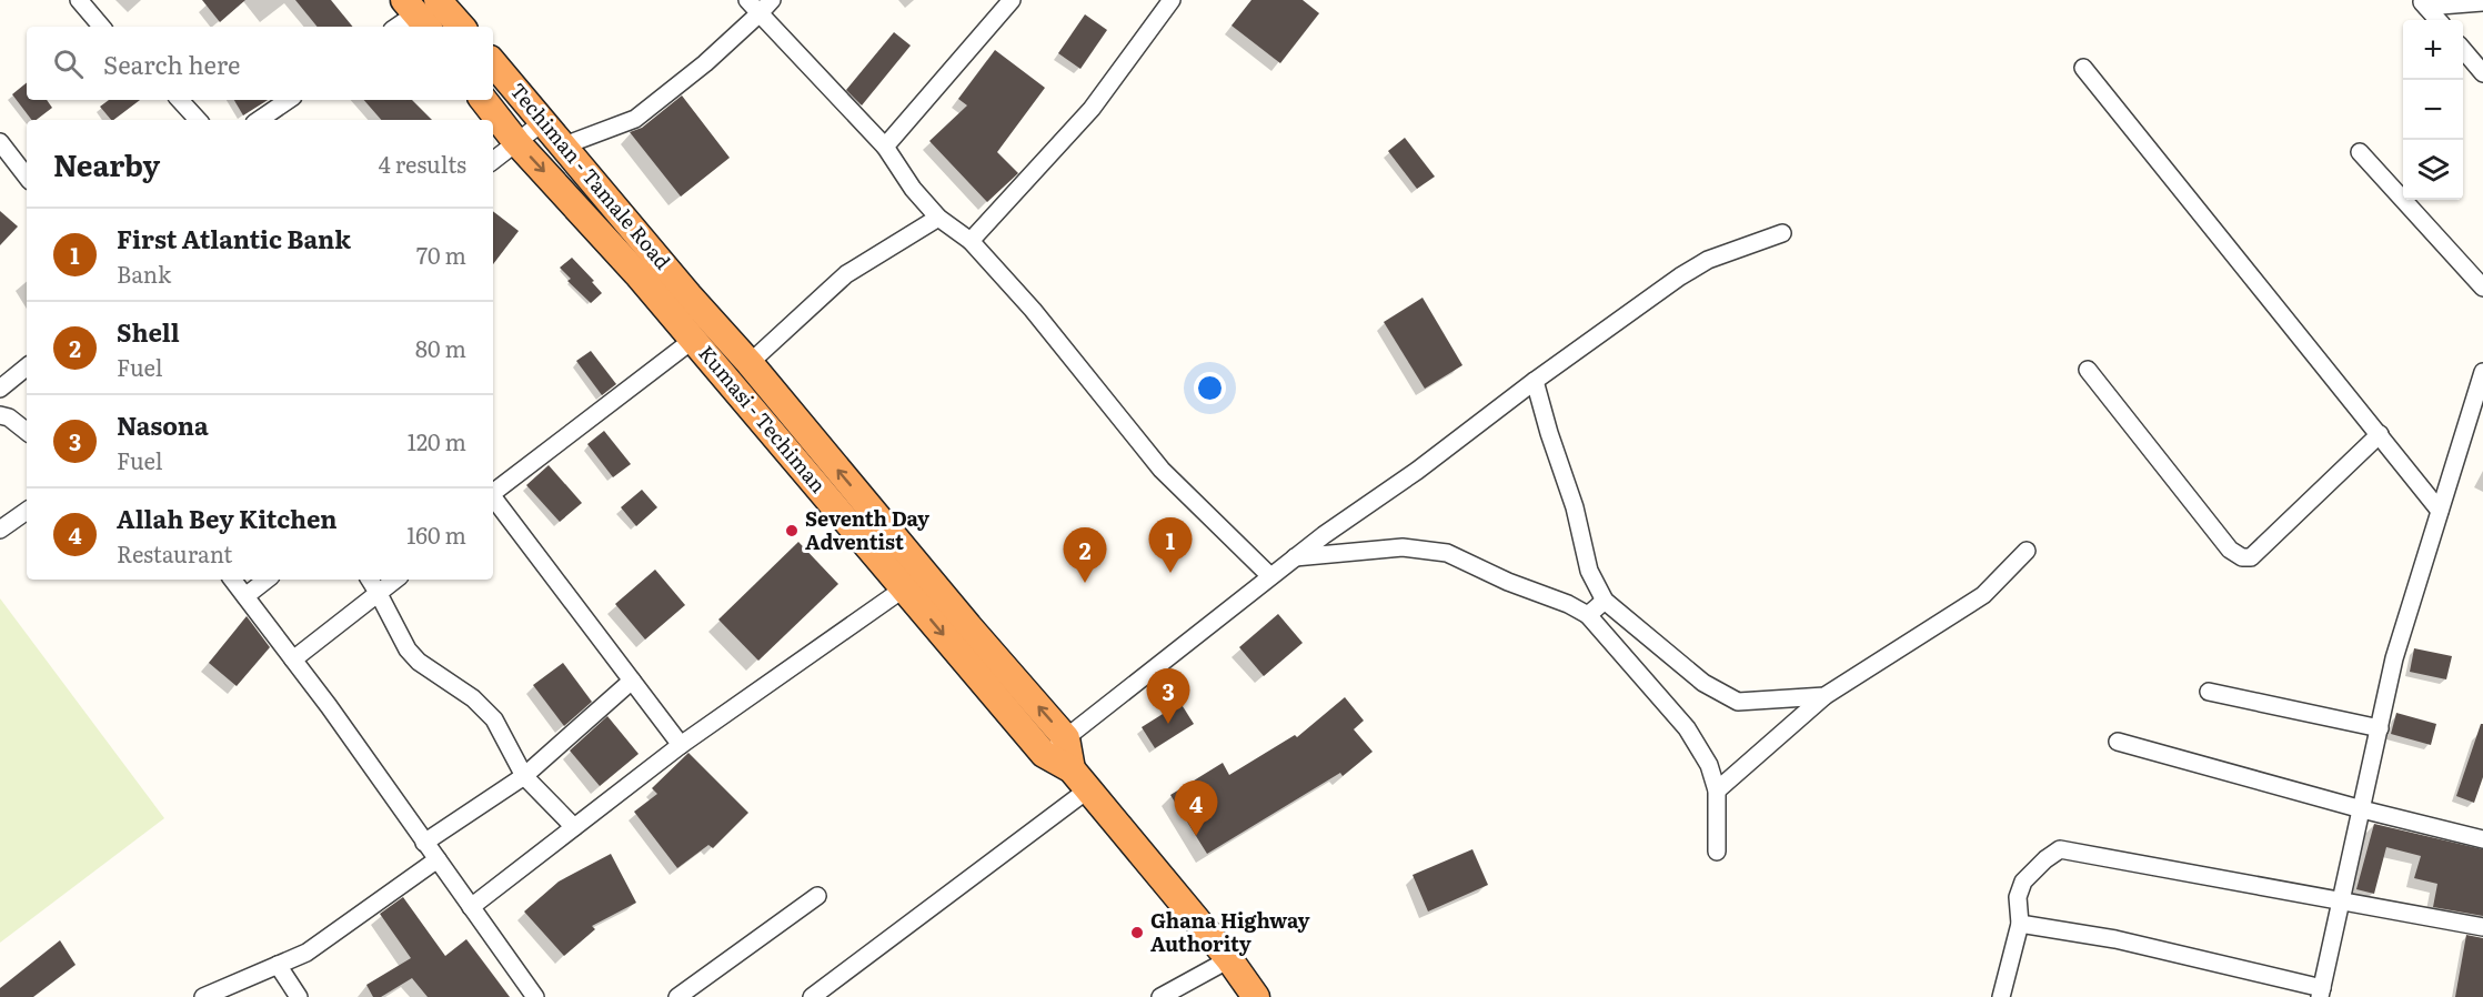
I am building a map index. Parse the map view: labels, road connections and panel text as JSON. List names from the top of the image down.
{
  "streets": {
    "highway": ["Techiman - Tamale Road", "Kumasi - Techiman"]
  },
  "crossings": [
    ["Techiman - Tamale Road", "Kumasi - Techiman"]
  ],
  "places": ["Seventh Day Adventist", "Ghana Highway Authority"],
  "page": {
    "map_buttons": ["+", "−"],
    "search": "Search here",
    "heading": ["Nearby", "4 results"],
    "list": [
      {
        "mark": "1",
        "name": "First Atlantic Bank",
        "note": "Bank",
        "value": "70 m"
      },
      {
        "mark": "2",
        "name": "Shell",
        "note": "Fuel",
        "value": "80 m"
      },
      {
        "mark": "3",
        "name": "Nasona",
        "note": "Fuel",
        "value": "120 m"
      },
      {
        "mark": "4",
        "name": "Allah Bey Kitchen",
        "note": "Restaurant",
        "value": "160 m"
      }
    ],
    "pins": [
      "1",
      "2",
      "3",
      "4"
    ]
  }
}
